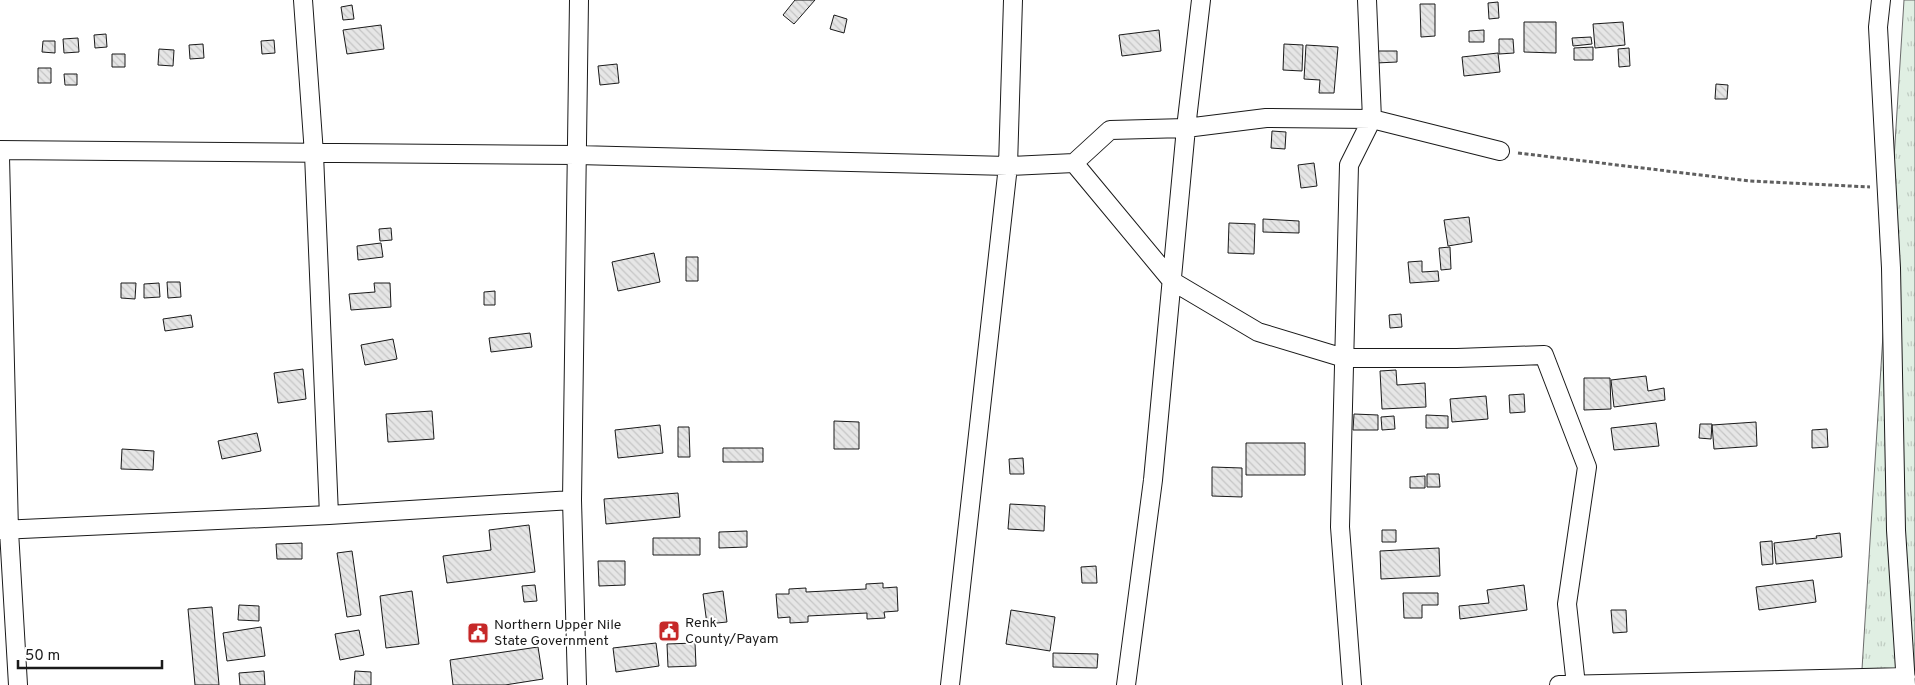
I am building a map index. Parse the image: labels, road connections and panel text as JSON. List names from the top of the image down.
{
  "places": {
    "public building": ["Renk County/Payam", "Northern Upper Nile State Government"]
  },
  "scale_bar": "50 m"
}
